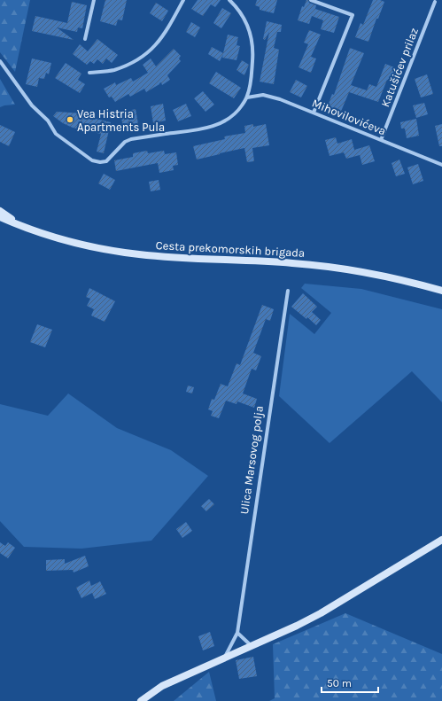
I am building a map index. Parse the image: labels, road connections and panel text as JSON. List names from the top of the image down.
{
  "streets": {
    "main road": ["Cesta prekomorskih brigada"],
    "street": ["Katušićev prilaz", "Mihovilovićeva", "Ulica Marsovog polja"]
  },
  "crossings": [
    ["Katušićev prilaz", "Mihovilovićeva"]
  ],
  "places": ["Vea Histria Apartments Pula"],
  "scale_bar": "50 m"
}
